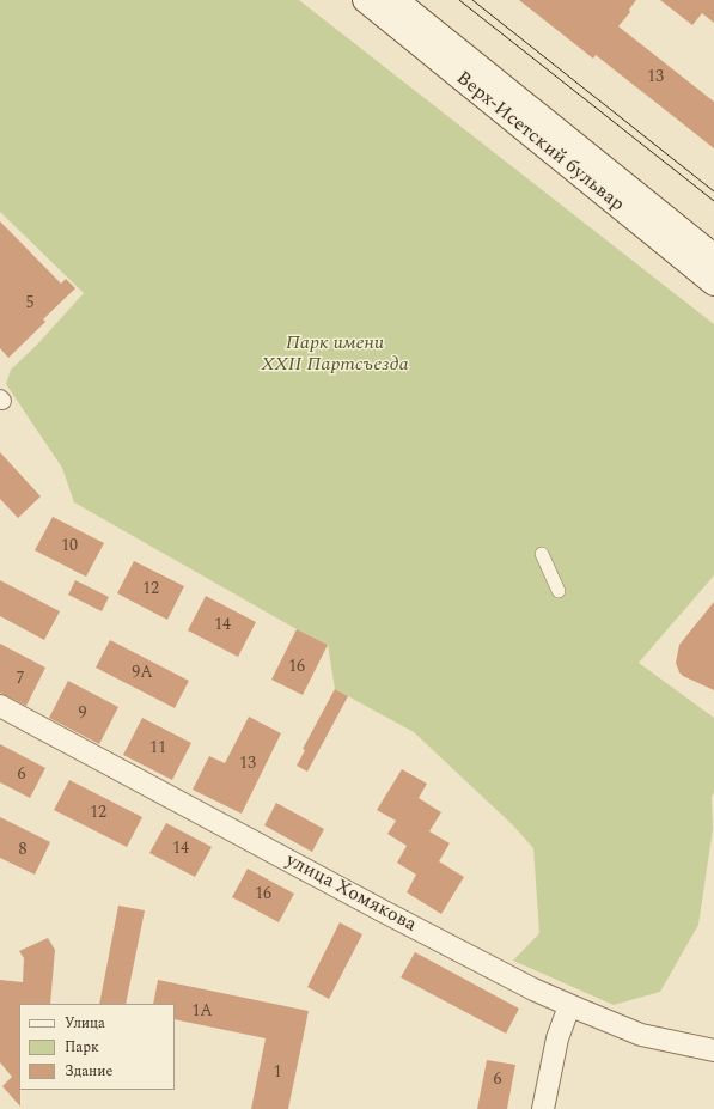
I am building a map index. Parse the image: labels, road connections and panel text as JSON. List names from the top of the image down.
{
  "streets": {
    "main road": ["Верх-Исетский бульвар"],
    "street": ["улица Хомякова"]
  },
  "parks": ["Парк имени XXII Партсъезда"],
  "house_numbers": [
    "13",
    "5",
    "10",
    "12",
    "14",
    "16",
    "9А",
    "7",
    "9",
    "11",
    "13",
    "6",
    "12",
    "14",
    "8",
    "16",
    "1А",
    "1",
    "6"
  ],
  "legend": ["Улица", "Парк", "Здание"]
}
